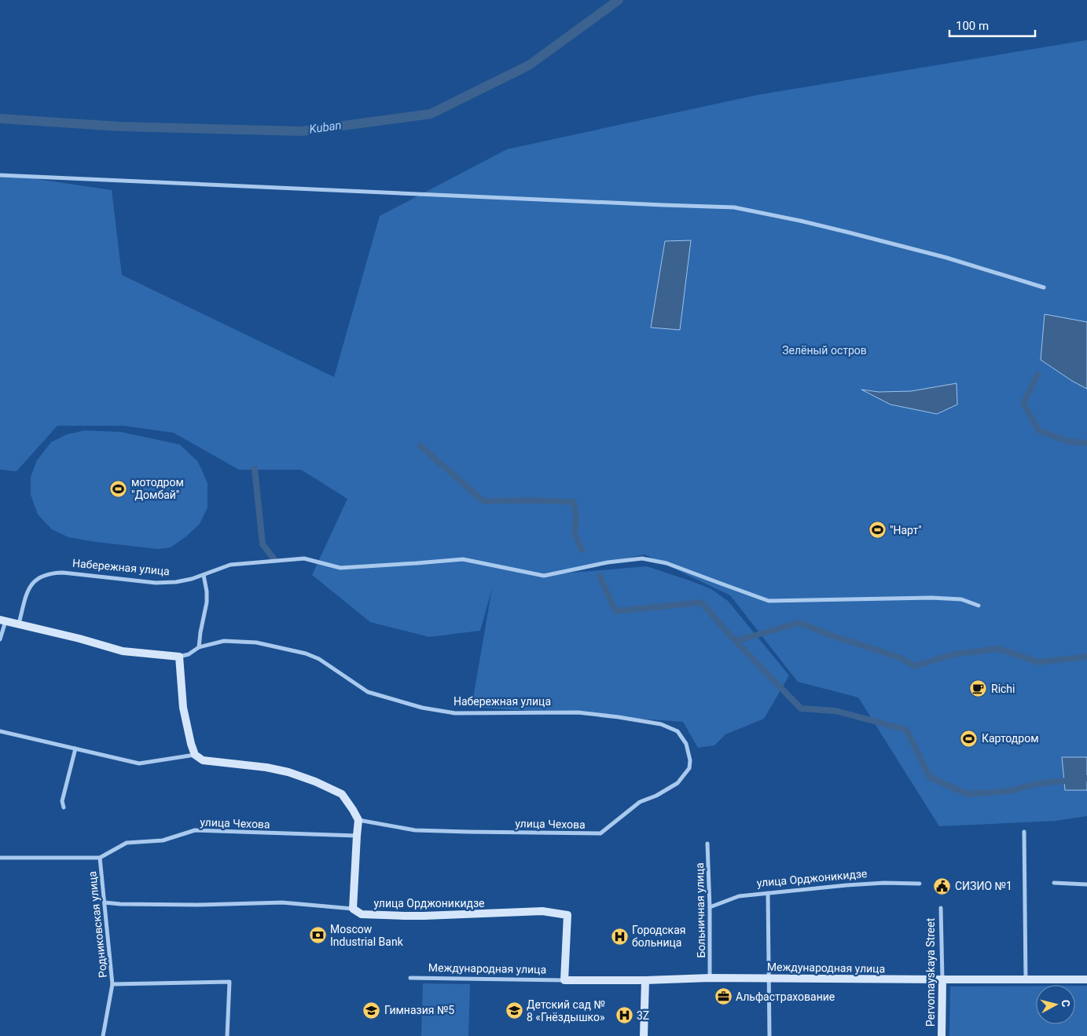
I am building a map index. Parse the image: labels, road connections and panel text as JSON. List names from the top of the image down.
{
  "streets": {
    "street": [
      "Набережная улица",
      "улица Чехова",
      "улица Орджоникидзе",
      "Больничная улица",
      "Родниковская улица",
      "Международная улица",
      "Pervomayskaya Street"
    ]
  },
  "crossings": [
    ["Набережная улица", "улица Чехова"],
    ["улица Чехова", "Родниковская улица"],
    ["улица Орджоникидзе", "Больничная улица"],
    ["улица Орджоникидзе", "Родниковская улица"],
    ["улица Орджоникидзе", "Международная улица"],
    ["Больничная улица", "Международная улица"],
    ["Международная улица", "Pervomayskaya Street"]
  ],
  "water": ["Kuban"],
  "parks": ["Зелёный остров"],
  "places": {
    "sports": ["мотодром \"Домбай\"", "\"Нарт\"", "Картодром"],
    "cafe": ["Richi"],
    "public building": ["СИЗИО №1"],
    "bank": ["Moscow Industrial Bank"],
    "hospital": ["Городская больница", "3Z"],
    "office": ["Альфастрахование"],
    "school or university": ["Гимназия №5", "Детский сад № 8 «Гнёздышко»"]
  },
  "scale_bar": "100 m",
  "north": "right"
}
